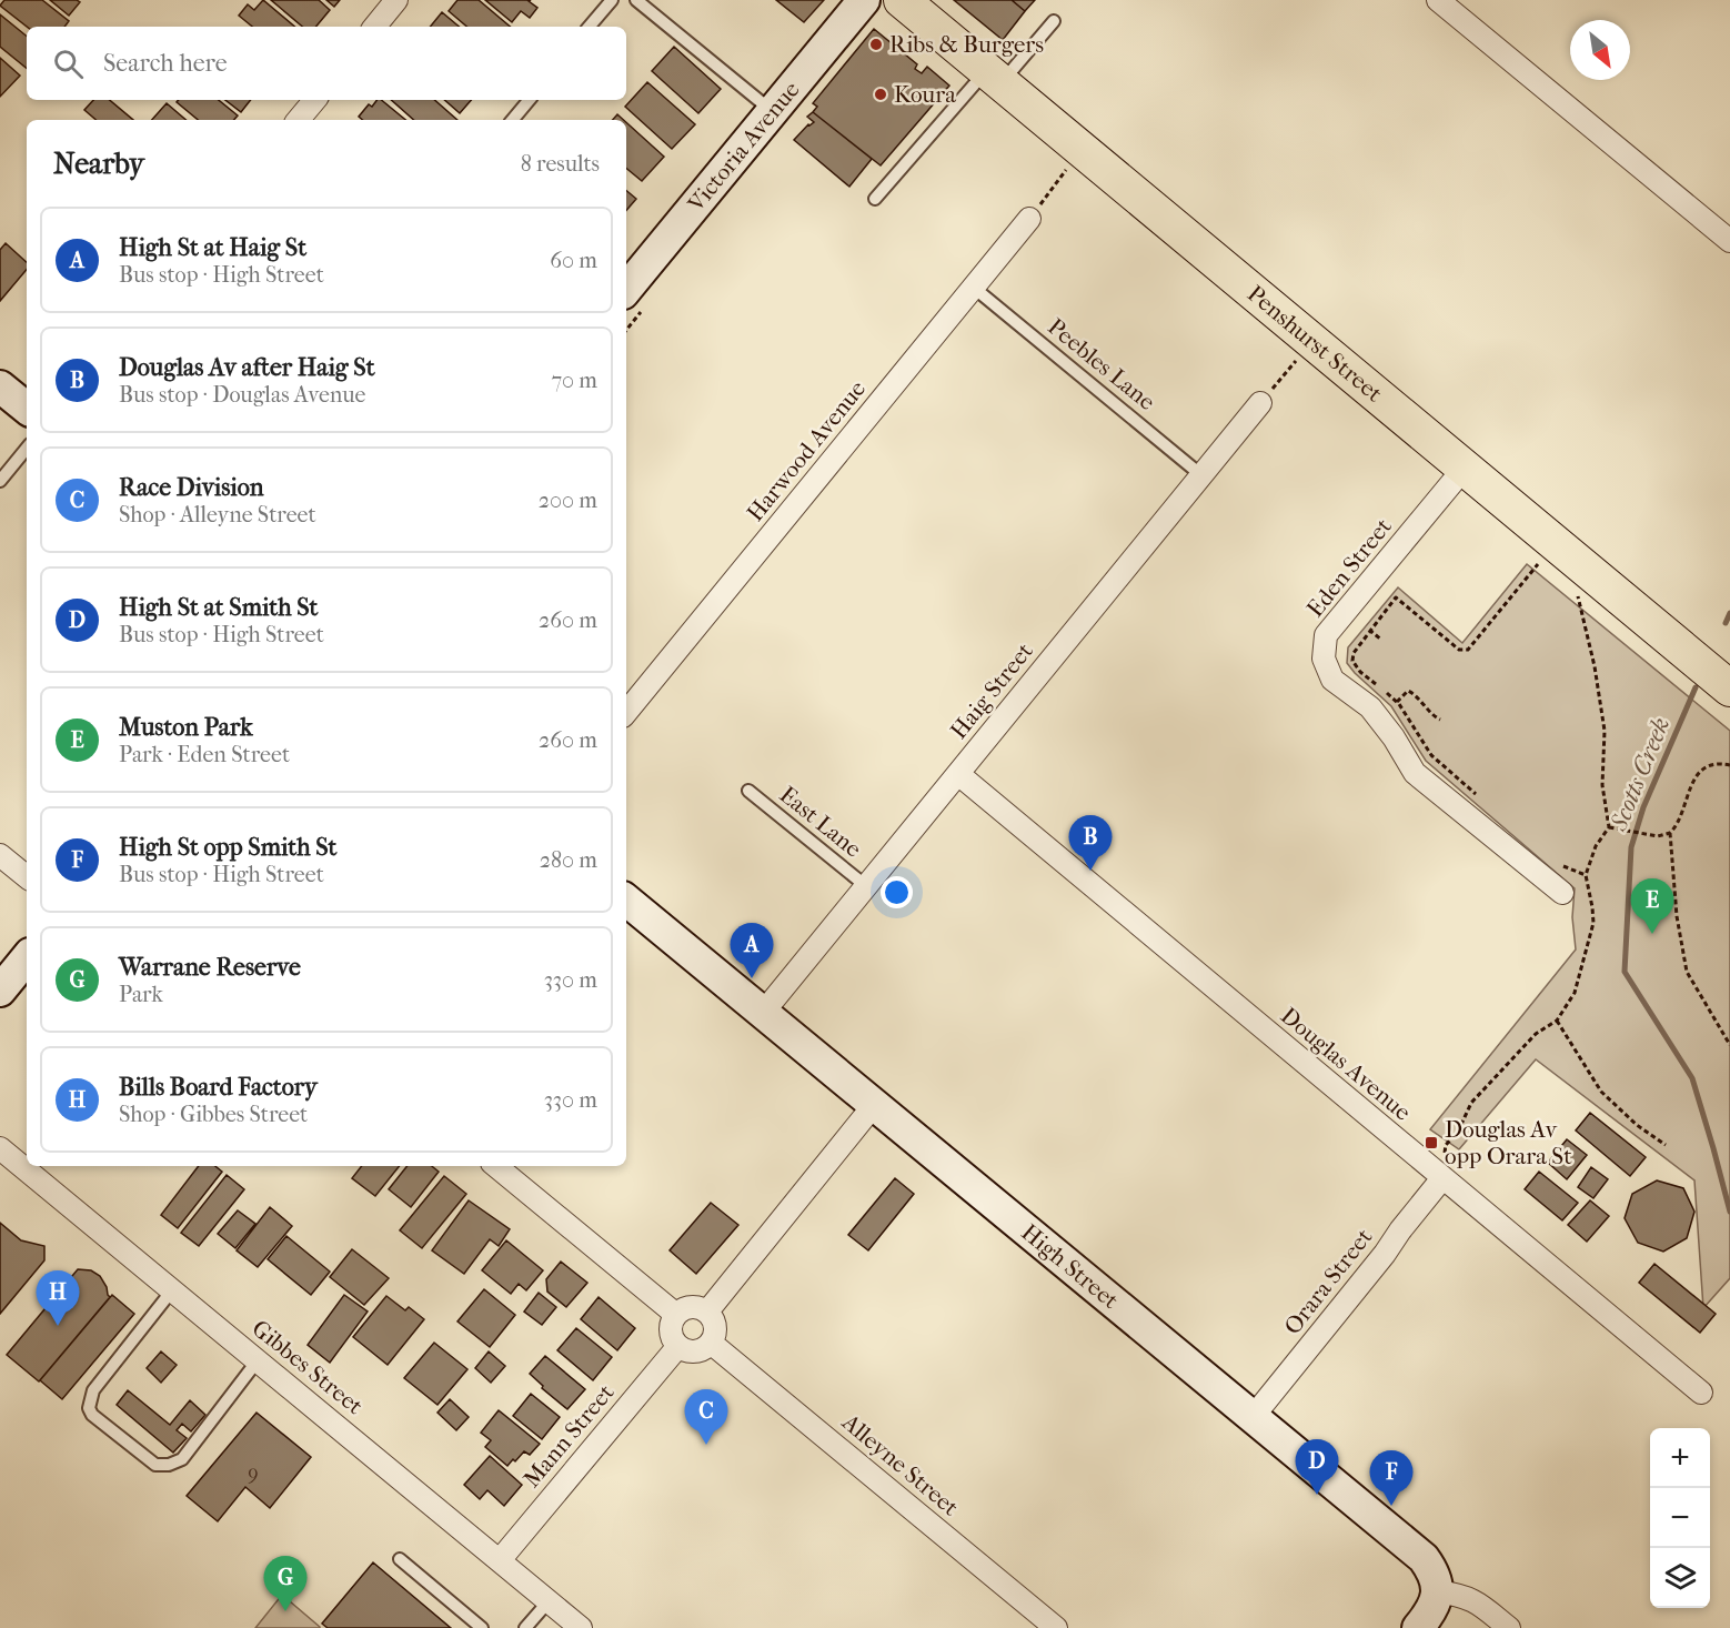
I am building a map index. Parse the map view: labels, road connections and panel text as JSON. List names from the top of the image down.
{
  "streets": {
    "main road": ["Penshurst Street"],
    "street": [
      "Victoria Avenue",
      "Harwood Avenue",
      "Eden Street",
      "Haig Street",
      "Douglas Avenue",
      "High Street",
      "Orara Street",
      "Gibbes Street",
      "Mann Street",
      "Alleyne Street"
    ],
    "lane": ["Peebles Lane", "East Lane"]
  },
  "crossings": [
    ["Penshurst Street", "Eden Street"],
    ["Peebles Lane", "Harwood Avenue"],
    ["Peebles Lane", "Haig Street"],
    ["Haig Street", "East Lane"],
    ["Haig Street", "Douglas Avenue"],
    ["Haig Street", "High Street"],
    ["Douglas Avenue", "Orara Street"],
    ["High Street", "Orara Street"],
    ["Gibbes Street", "Mann Street"],
    ["Mann Street", "Alleyne Street"]
  ],
  "water": ["Scotts Creek"],
  "places": {
    "other": ["Ribs & Burgers", "Koura"],
    "transit": ["Douglas Av opp Orara St"]
  },
  "house_numbers": ["9"],
  "north": "bottom right",
  "page": {
    "search": "Search here",
    "heading": ["Nearby", "8 results"],
    "list": [
      {
        "mark": "A",
        "name": "High St at Haig St",
        "note": "Bus stop · High Street",
        "value": "60 m"
      },
      {
        "mark": "B",
        "name": "Douglas Av after Haig St",
        "note": "Bus stop · Douglas Avenue",
        "value": "70 m"
      },
      {
        "mark": "C",
        "name": "Race Division",
        "note": "Shop · Alleyne Street",
        "value": "200 m"
      },
      {
        "mark": "D",
        "name": "High St at Smith St",
        "note": "Bus stop · High Street",
        "value": "260 m"
      },
      {
        "mark": "E",
        "name": "Muston Park",
        "note": "Park · Eden Street",
        "value": "260 m"
      },
      {
        "mark": "F",
        "name": "High St opp Smith St",
        "note": "Bus stop · High Street",
        "value": "280 m"
      },
      {
        "mark": "G",
        "name": "Warrane Reserve",
        "note": "Park",
        "value": "330 m"
      },
      {
        "mark": "H",
        "name": "Bills Board Factory",
        "note": "Shop · Gibbes Street",
        "value": "330 m"
      }
    ],
    "pins": [
      "B",
      "E",
      "A",
      "H",
      "C",
      "D",
      "F",
      "G"
    ],
    "map_buttons": ["+", "−"]
  }
}
